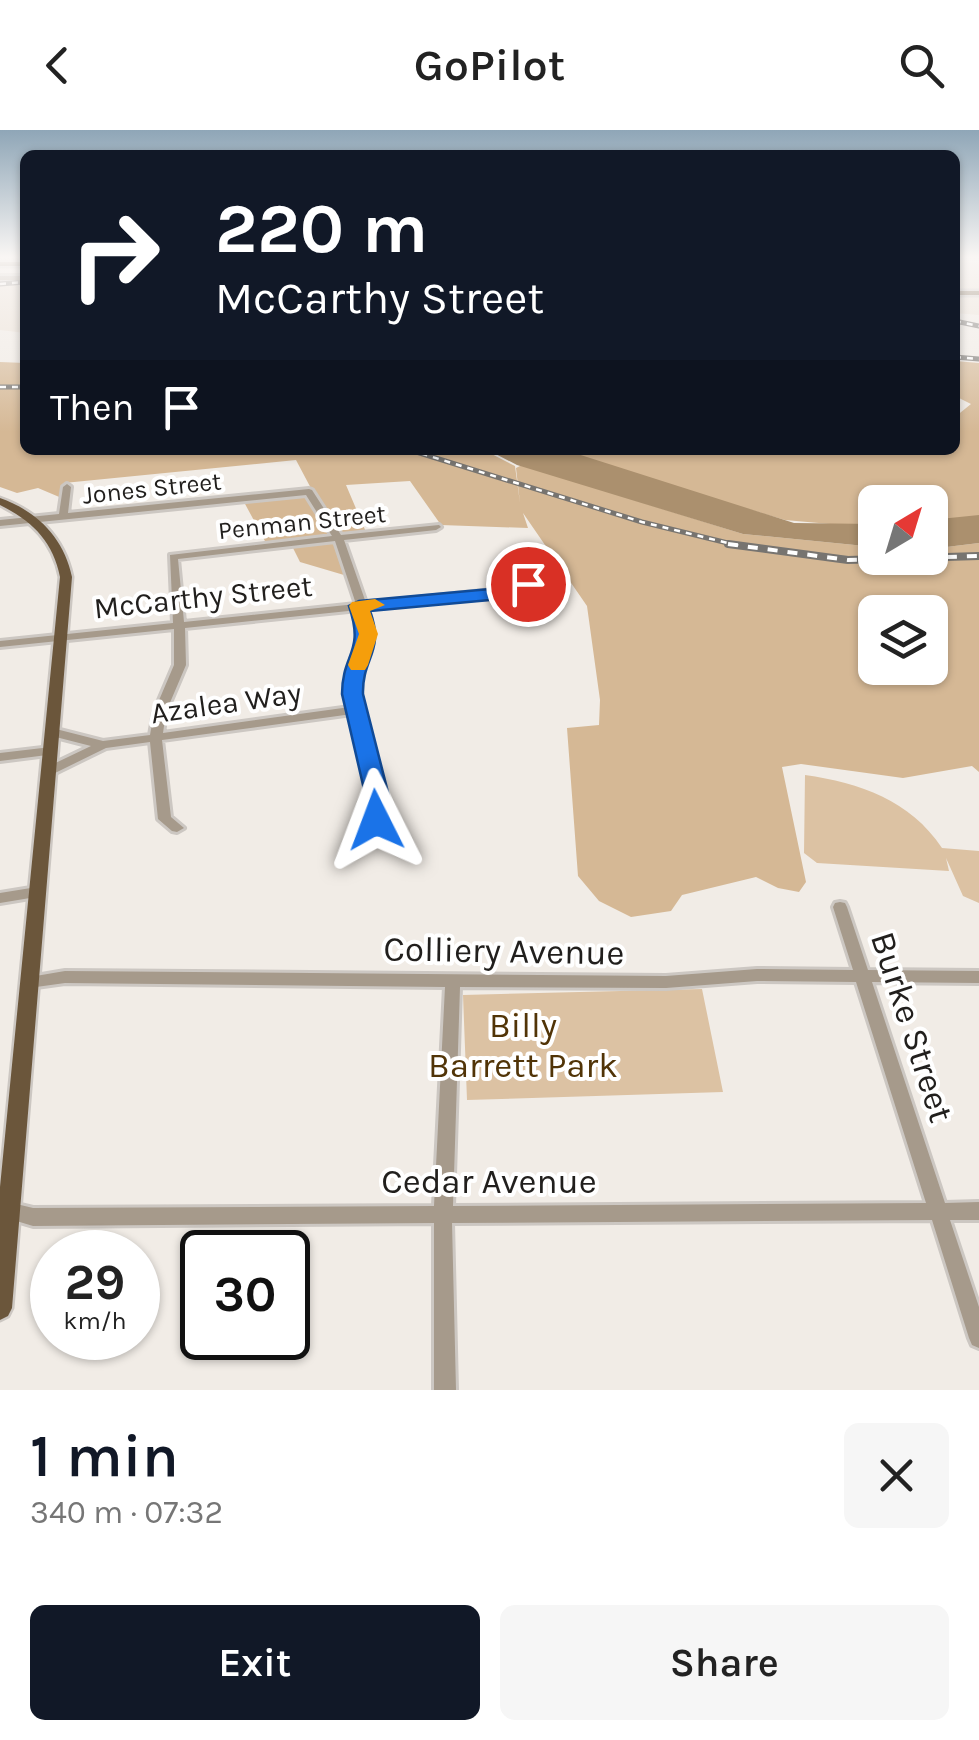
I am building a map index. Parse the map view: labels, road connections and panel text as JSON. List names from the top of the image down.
{
  "streets": {
    "street": [
      "Jones Street",
      "Penman Street",
      "McCarthy Street",
      "Azalea Way",
      "Colliery Avenue",
      "Burke Street",
      "Cedar Avenue"
    ]
  },
  "crossings": [
    ["Jones Street", "Penman Street"],
    ["Penman Street", "McCarthy Street"],
    ["Colliery Avenue", "Burke Street"],
    ["Burke Street", "Cedar Avenue"]
  ],
  "parks": ["Billy Barrett Park"],
  "north": "top right",
  "page": {
    "header": "GoPilot",
    "turn": ["220 m", "McCarthy Street"],
    "then": "Then",
    "speed": "29 km/h",
    "limit": "30",
    "heading": ["1 min", "340 m · 07:32"],
    "buttons": ["Exit", "Share"]
  }
}
